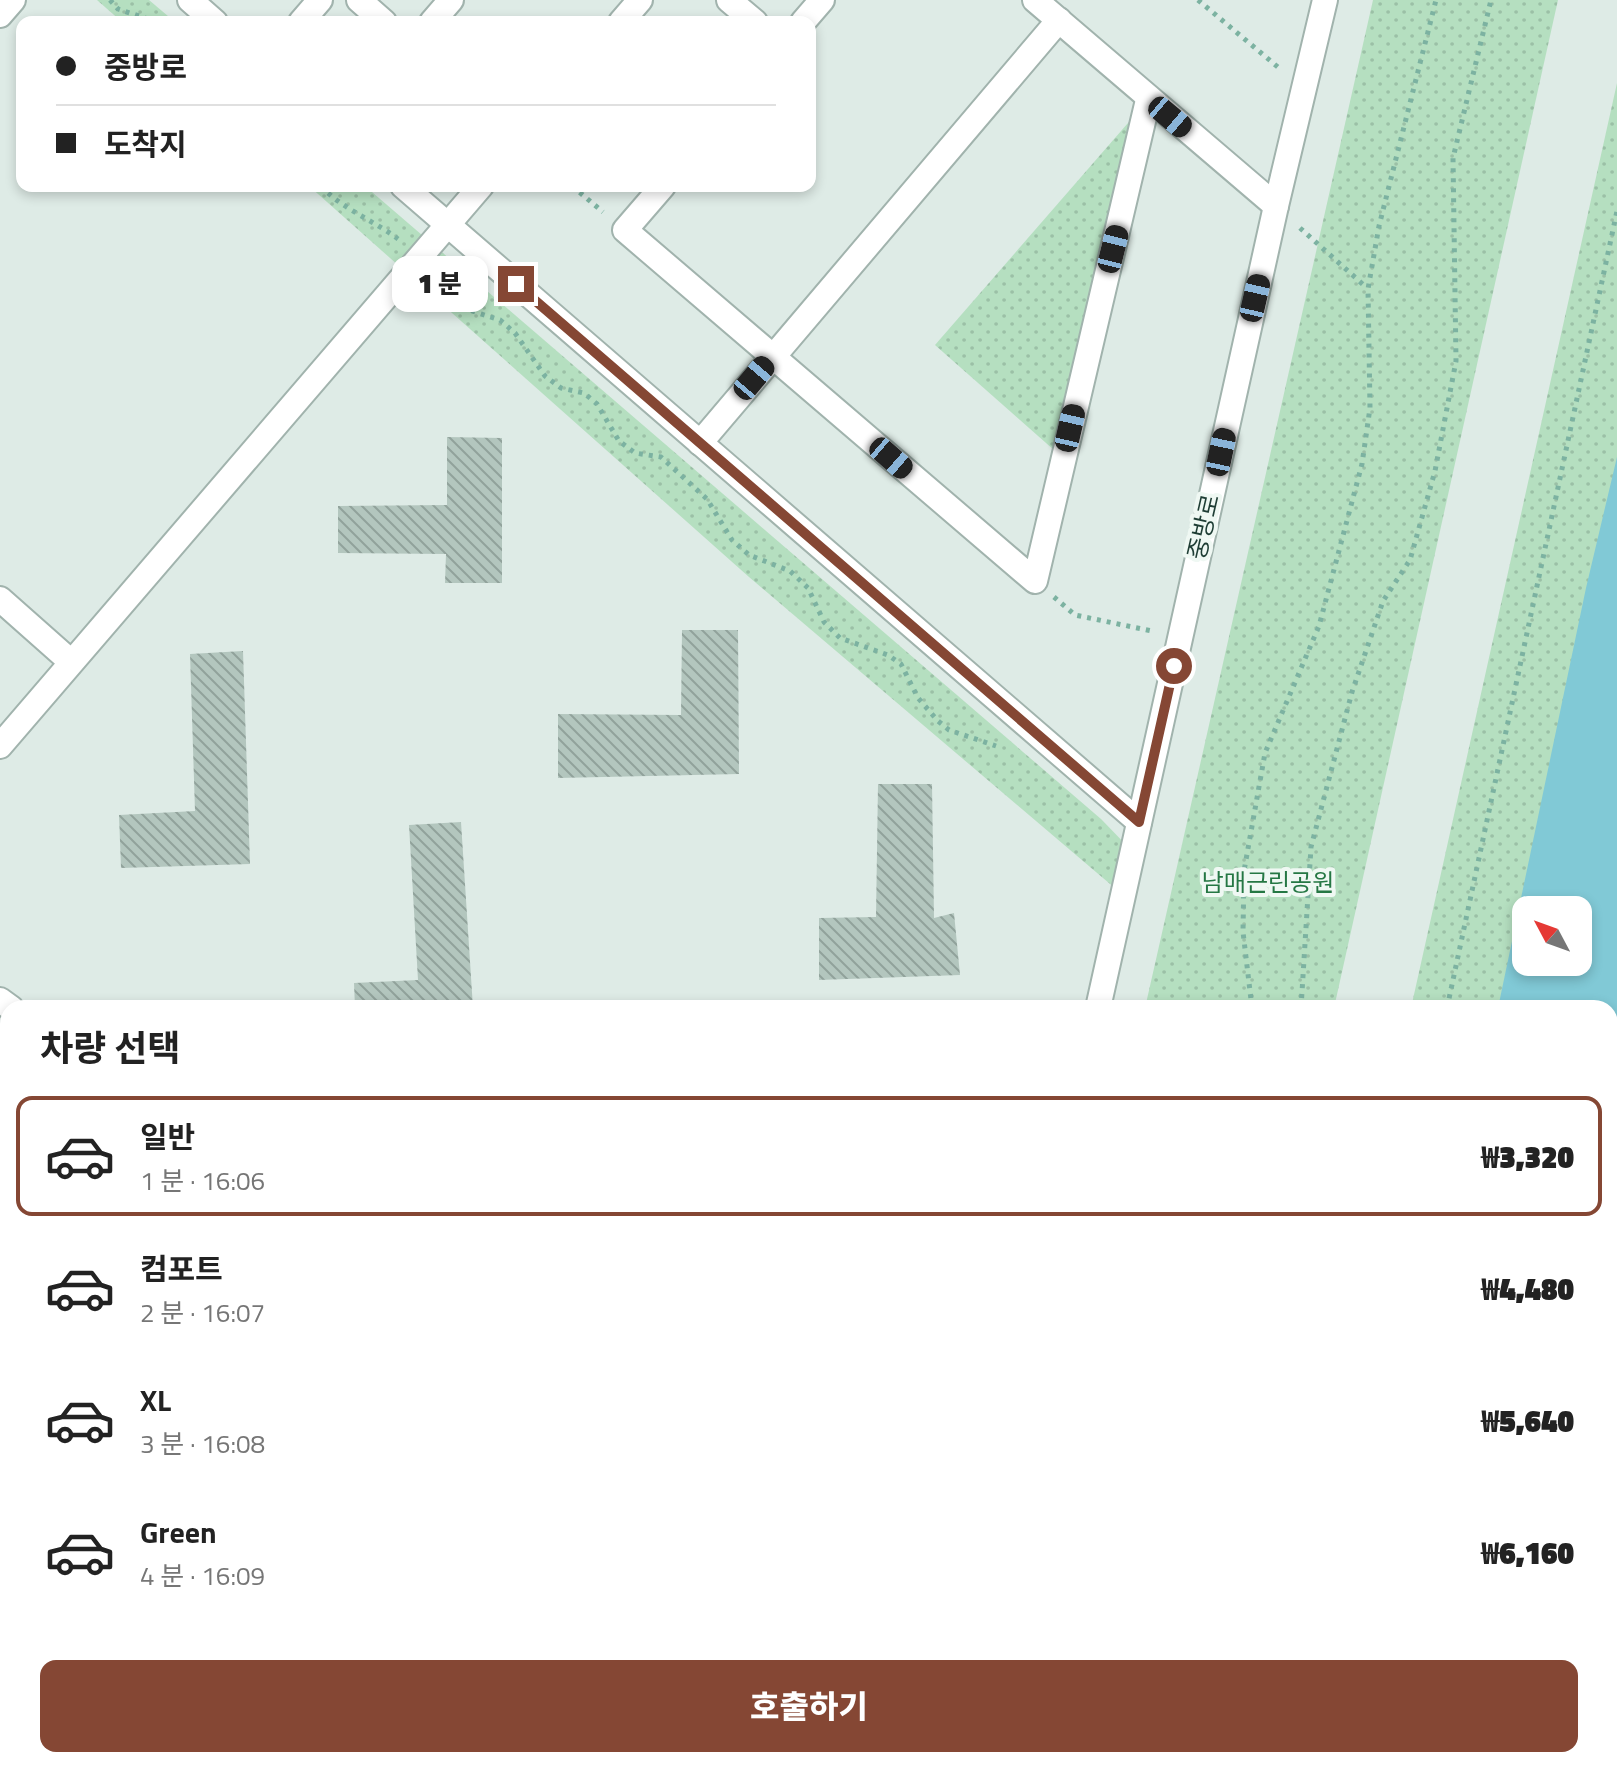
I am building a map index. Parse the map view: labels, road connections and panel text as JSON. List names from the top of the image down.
{
  "streets": {
    "street": ["중방로"]
  },
  "parks": ["남매근린공원"],
  "north": "top left",
  "page": {
    "banner": ["중방로", "도착지"],
    "bubble": "1 분",
    "heading": "차량 선택",
    "list": [
      {
        "name": "일반",
        "note": "1 분 · 16:06",
        "value": "₩3,320"
      },
      {
        "name": "컴포트",
        "note": "2 분 · 16:07",
        "value": "₩4,480"
      },
      {
        "name": "XL",
        "note": "3 분 · 16:08",
        "value": "₩5,640"
      },
      {
        "name": "Green",
        "note": "4 분 · 16:09",
        "value": "₩6,160"
      }
    ],
    "buttons": "호출하기"
  }
}
